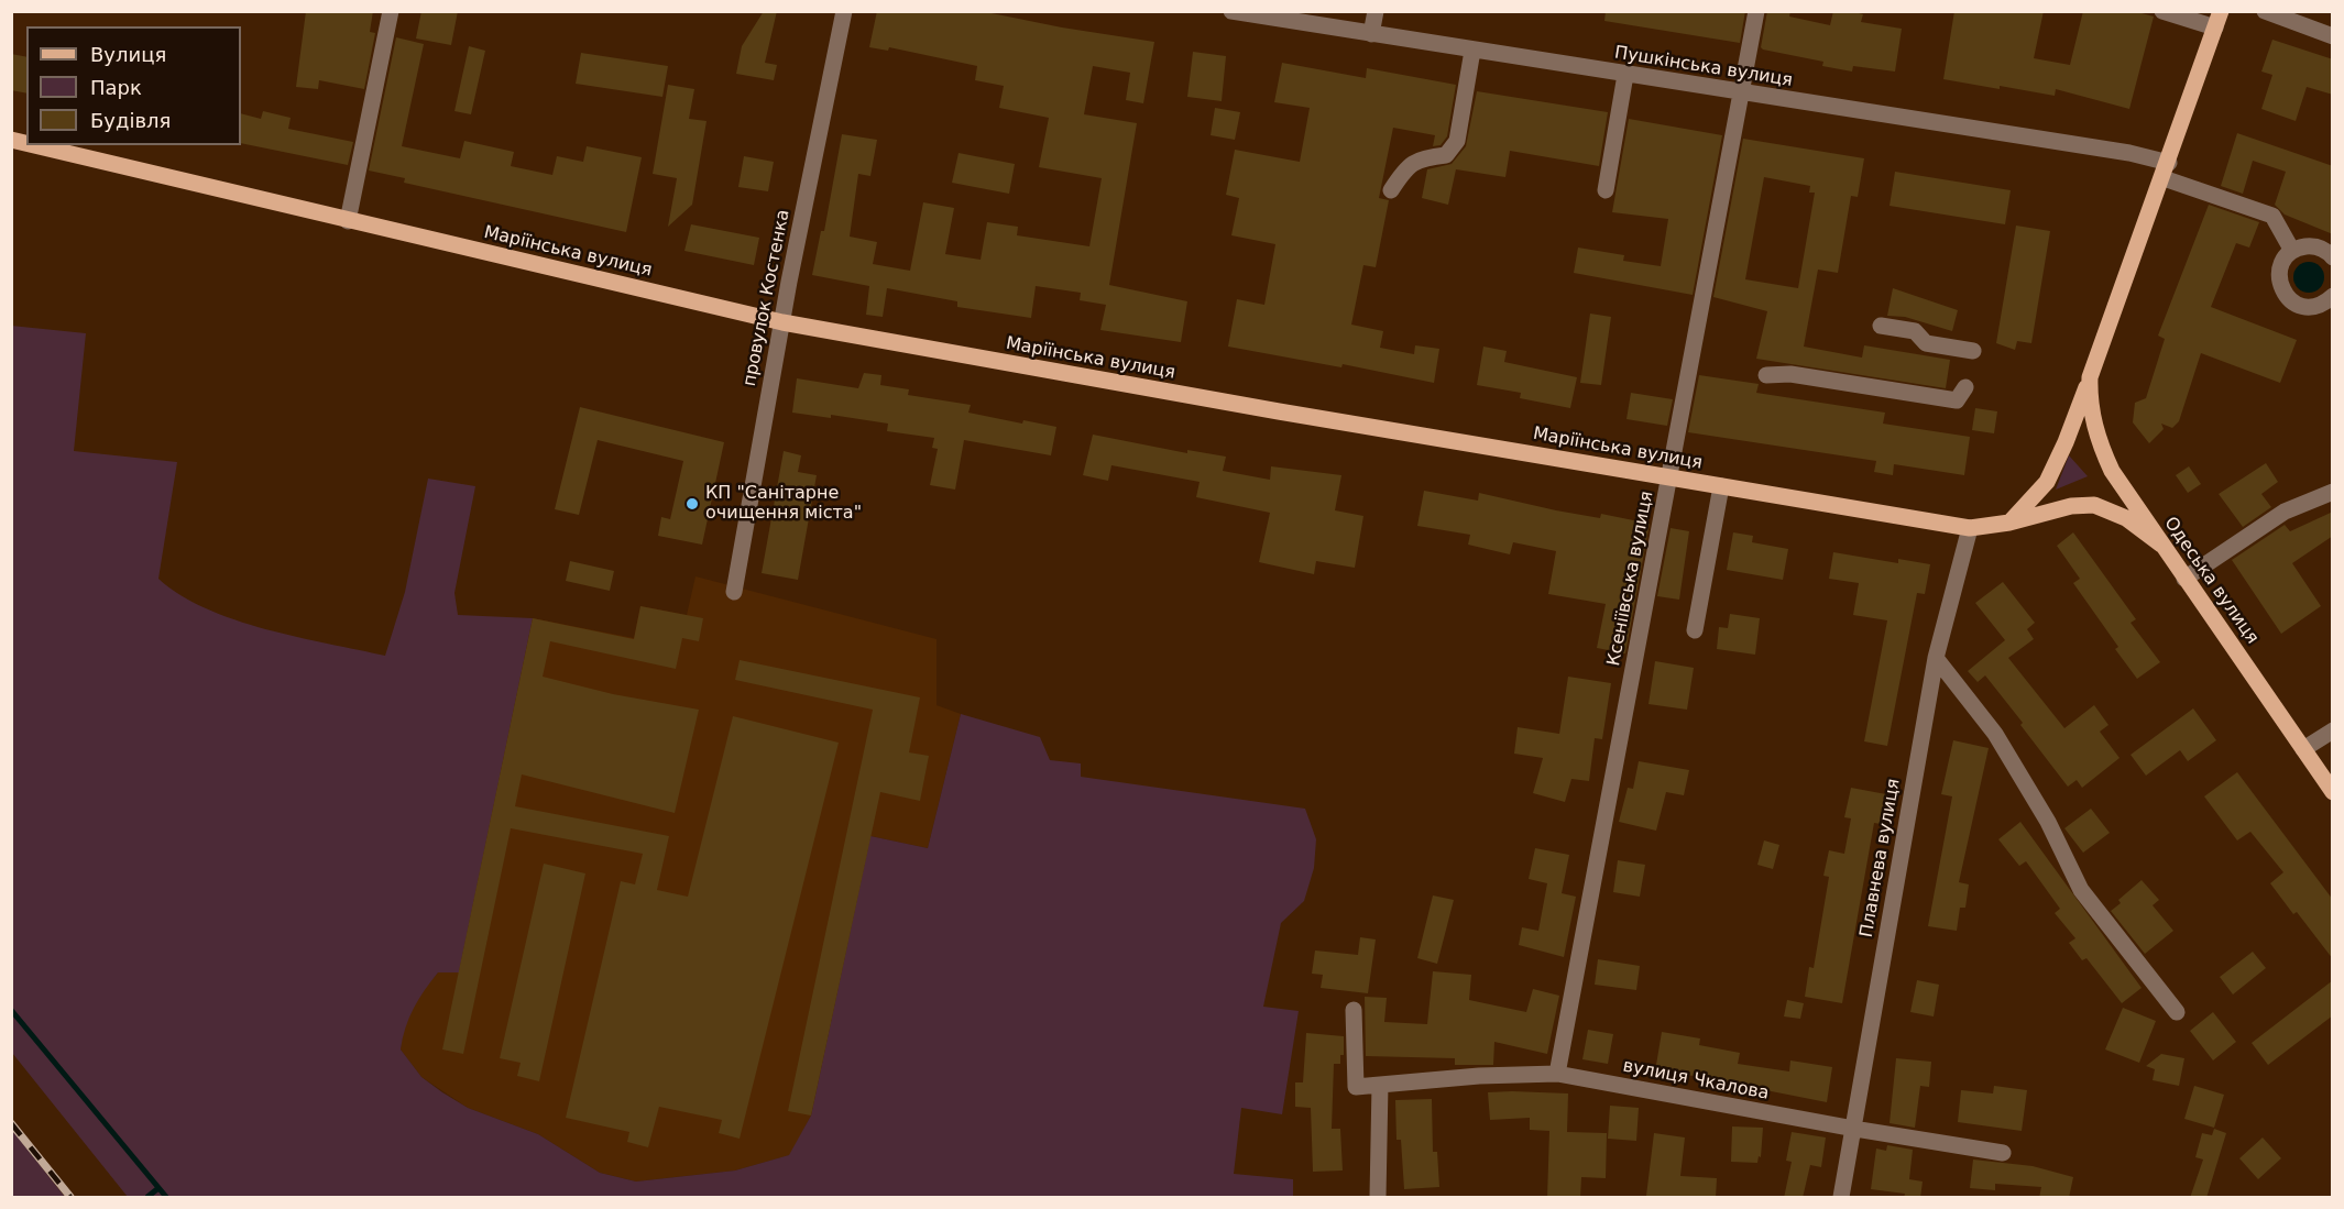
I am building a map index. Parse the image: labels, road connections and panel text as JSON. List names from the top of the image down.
{
  "streets": {
    "main road": ["Маріїнська вулиця", "Одеська вулиця"],
    "street": [
      "Пушкінська вулиця",
      "провулок Костенка",
      "Ксеніївська вулиця",
      "Плавнева вулиця",
      "вулиця Чкалова"
    ]
  },
  "crossings": [
    ["Пушкінська вулиця", "Ксеніївська вулиця"],
    ["Пушкінська вулиця", "Одеська вулиця"],
    ["Маріїнська вулиця", "провулок Костенка"],
    ["Маріїнська вулиця", "Ксеніївська вулиця"],
    ["Маріїнська вулиця", "Одеська вулиця"],
    ["Маріїнська вулиця", "Плавнева вулиця"],
    ["Ксеніївська вулиця", "вулиця Чкалова"],
    ["Плавнева вулиця", "вулиця Чкалова"]
  ],
  "places": ["КП \"Санітарне очищення міста\""],
  "legend": ["Вулиця", "Парк", "Будівля"]
}
